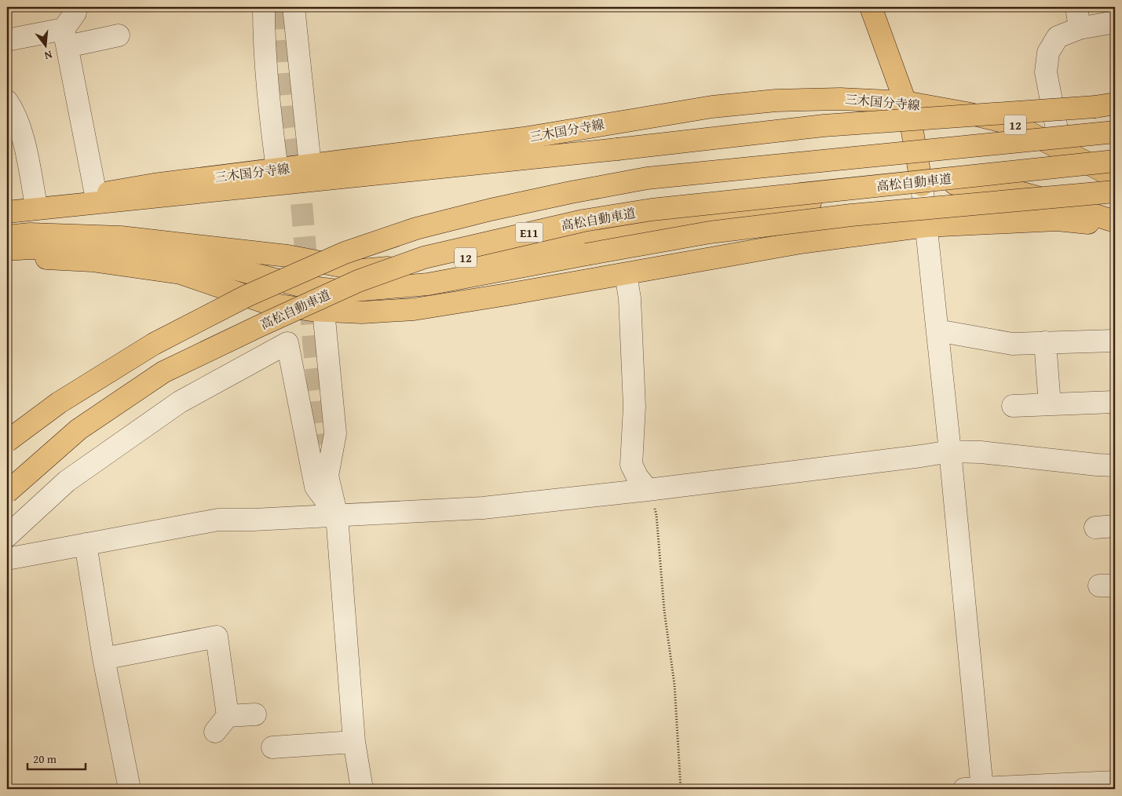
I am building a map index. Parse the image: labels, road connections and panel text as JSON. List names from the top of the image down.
{
  "streets": {
    "main road": [
      "三木国分寺線",
      "12",
      "高松自動車道",
      "E11"
    ]
  },
  "scale_bar": "20 m",
  "north": "bottom"
}
